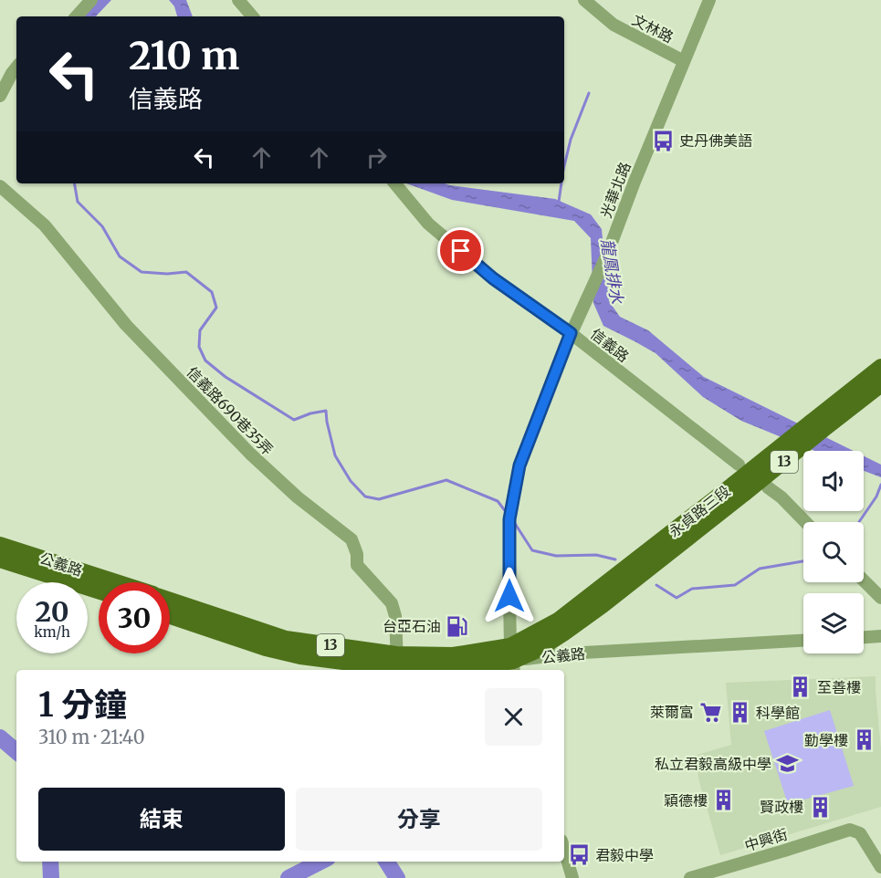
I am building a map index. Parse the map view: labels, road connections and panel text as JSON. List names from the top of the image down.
{
  "streets": {
    "main road": ["13", "永貞路三段", "公義路"],
    "street": [
      "文林路",
      "光華北路",
      "信義路",
      "信義路690巷35弄",
      "中興街"
    ]
  },
  "crossings": [
    ["文林路", "光華北路"],
    ["光華北路", "信義路"],
    ["光華北路", "永貞路三段"],
    ["光華北路", "公義路"],
    ["信義路690巷35弄", "公義路"],
    ["永貞路三段", "公義路"]
  ],
  "water": ["龍鳳排水"],
  "places": {
    "bus stop": ["史丹佛美語", "君毅中學"],
    "fuel station": ["台亞石油"],
    "building": [
      "至善樓",
      "科學館",
      "勤學樓",
      "穎德樓",
      "賢政樓"
    ],
    "supermarket": ["萊爾富"],
    "school or university": ["私立君毅高級中學"]
  },
  "page": {
    "turn": ["210 m", "信義路"],
    "speed": "20 km/h",
    "limit": "30",
    "heading": ["1 分鐘", "310 m · 21:40"],
    "buttons": ["結束", "分享"]
  }
}
